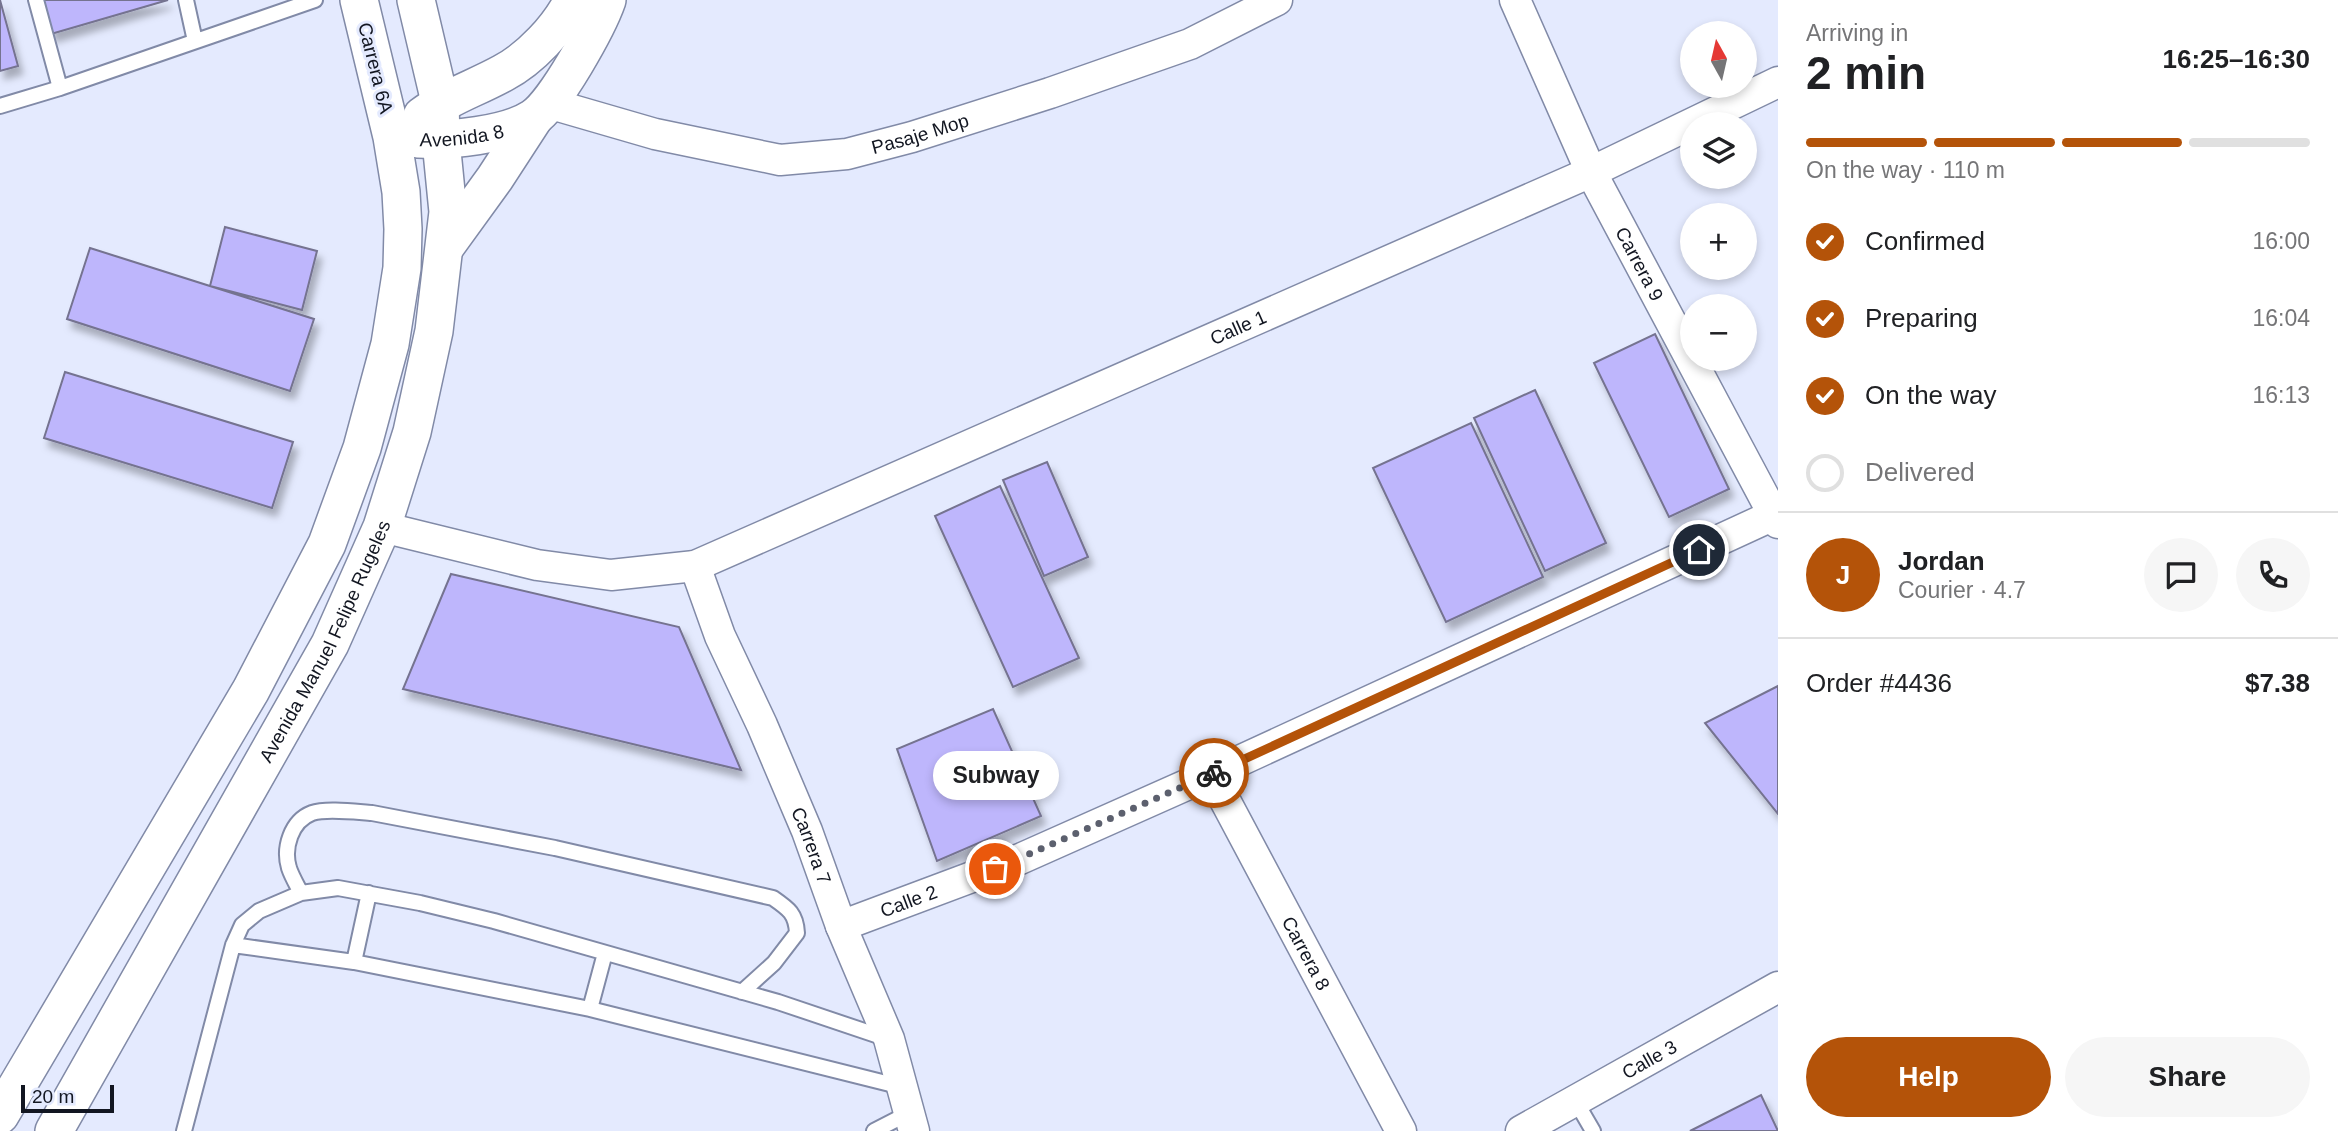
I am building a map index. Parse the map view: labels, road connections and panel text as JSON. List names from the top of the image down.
{
  "streets": {
    "street": [
      "Carrera 6A",
      "Avenida 8",
      "Pasaje Mop",
      "Carrera 9",
      "Calle 1",
      "Avenida Manuel Felipe Rugeles",
      "Carrera 7",
      "Calle 2",
      "Carrera 8",
      "Calle 3"
    ]
  },
  "crossings": [
    ["Carrera 6A", "Avenida 8"],
    ["Carrera 6A", "Avenida Manuel Felipe Rugeles"],
    ["Avenida 8", "Pasaje Mop"],
    ["Avenida 8", "Avenida Manuel Felipe Rugeles"],
    ["Carrera 9", "Calle 1"],
    ["Carrera 9", "Calle 2"],
    ["Calle 1", "Avenida Manuel Felipe Rugeles"],
    ["Calle 1", "Carrera 7"],
    ["Carrera 7", "Calle 2"],
    ["Calle 2", "Carrera 8"]
  ],
  "places": ["Subway"],
  "scale_bar": "20 m",
  "north": "top",
  "page": {
    "heading": ["2 min", "Arriving in", "16:25–16:30"],
    "panel": [
      "Jordan",
      "Courier · 4.7",
      "Order #4436",
      "$7.38"
    ],
    "map_buttons": ["+", "−"],
    "bar": "On the way · 110 m",
    "list": [
      ["Confirmed", "16:00"],
      ["Preparing", "16:04"],
      ["On the way", "16:13"],
      "Delivered"
    ],
    "round": "J",
    "bubble": "Subway",
    "buttons": ["Help", "Share"],
    "scale": "20 m"
  }
}
